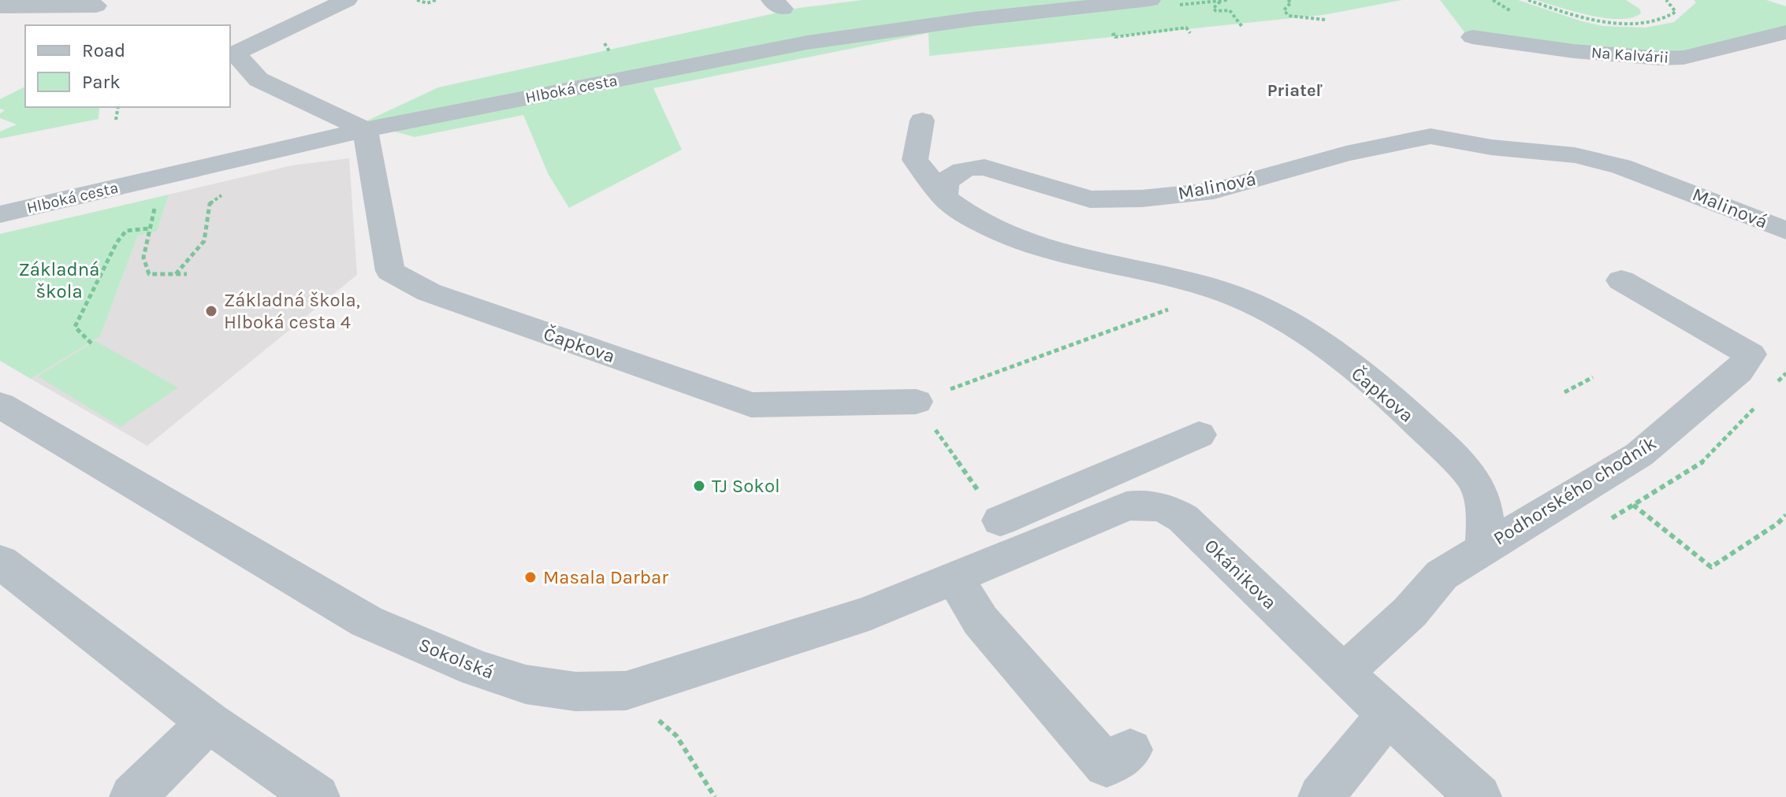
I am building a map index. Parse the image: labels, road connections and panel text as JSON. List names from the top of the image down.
{
  "streets": {
    "street": [
      "Na Kalvárii",
      "Hlboká cesta",
      "Malinová",
      "Čapkova",
      "Podhorského chodník",
      "Okánikova",
      "Sokolská"
    ]
  },
  "crossings": [
    ["Hlboká cesta", "Čapkova"],
    ["Malinová", "Čapkova"],
    ["Čapkova", "Podhorského chodník"],
    ["Podhorského chodník", "Okánikova"]
  ],
  "districts": ["Priateľ"],
  "parks": ["Základná škola"],
  "places": ["Základná škola, Hlboká cesta 4", "TJ Sokol", "Masala Darbar"],
  "legend": ["Road", "Park"]
}
